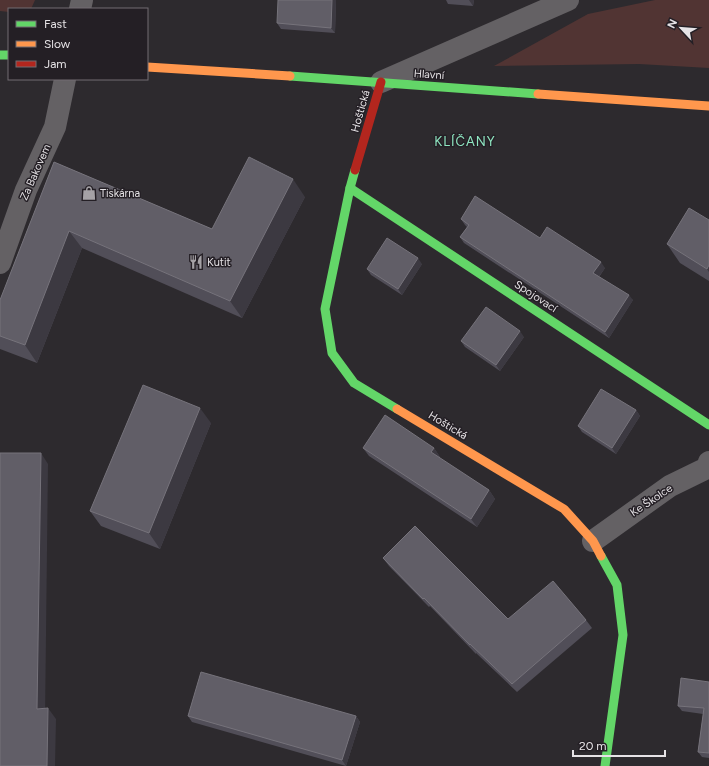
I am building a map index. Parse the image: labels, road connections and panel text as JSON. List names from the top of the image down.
{
  "streets": {
    "street": [
      "Hlavní",
      "Hoštická",
      "Za Bakovem",
      "Spojovací",
      "Ke Školce"
    ]
  },
  "crossings": [
    ["Hlavní", "Hoštická"],
    ["Hoštická", "Spojovací"],
    ["Hoštická", "Ke Školce"]
  ],
  "districts": ["KLÍČANY"],
  "places": {
    "shop": ["Tiskárna"],
    "restaurant": ["Kutit"]
  },
  "legend": ["Fast", "Slow", "Jam"],
  "scale_bar": "20 m",
  "north": "top left"
}
